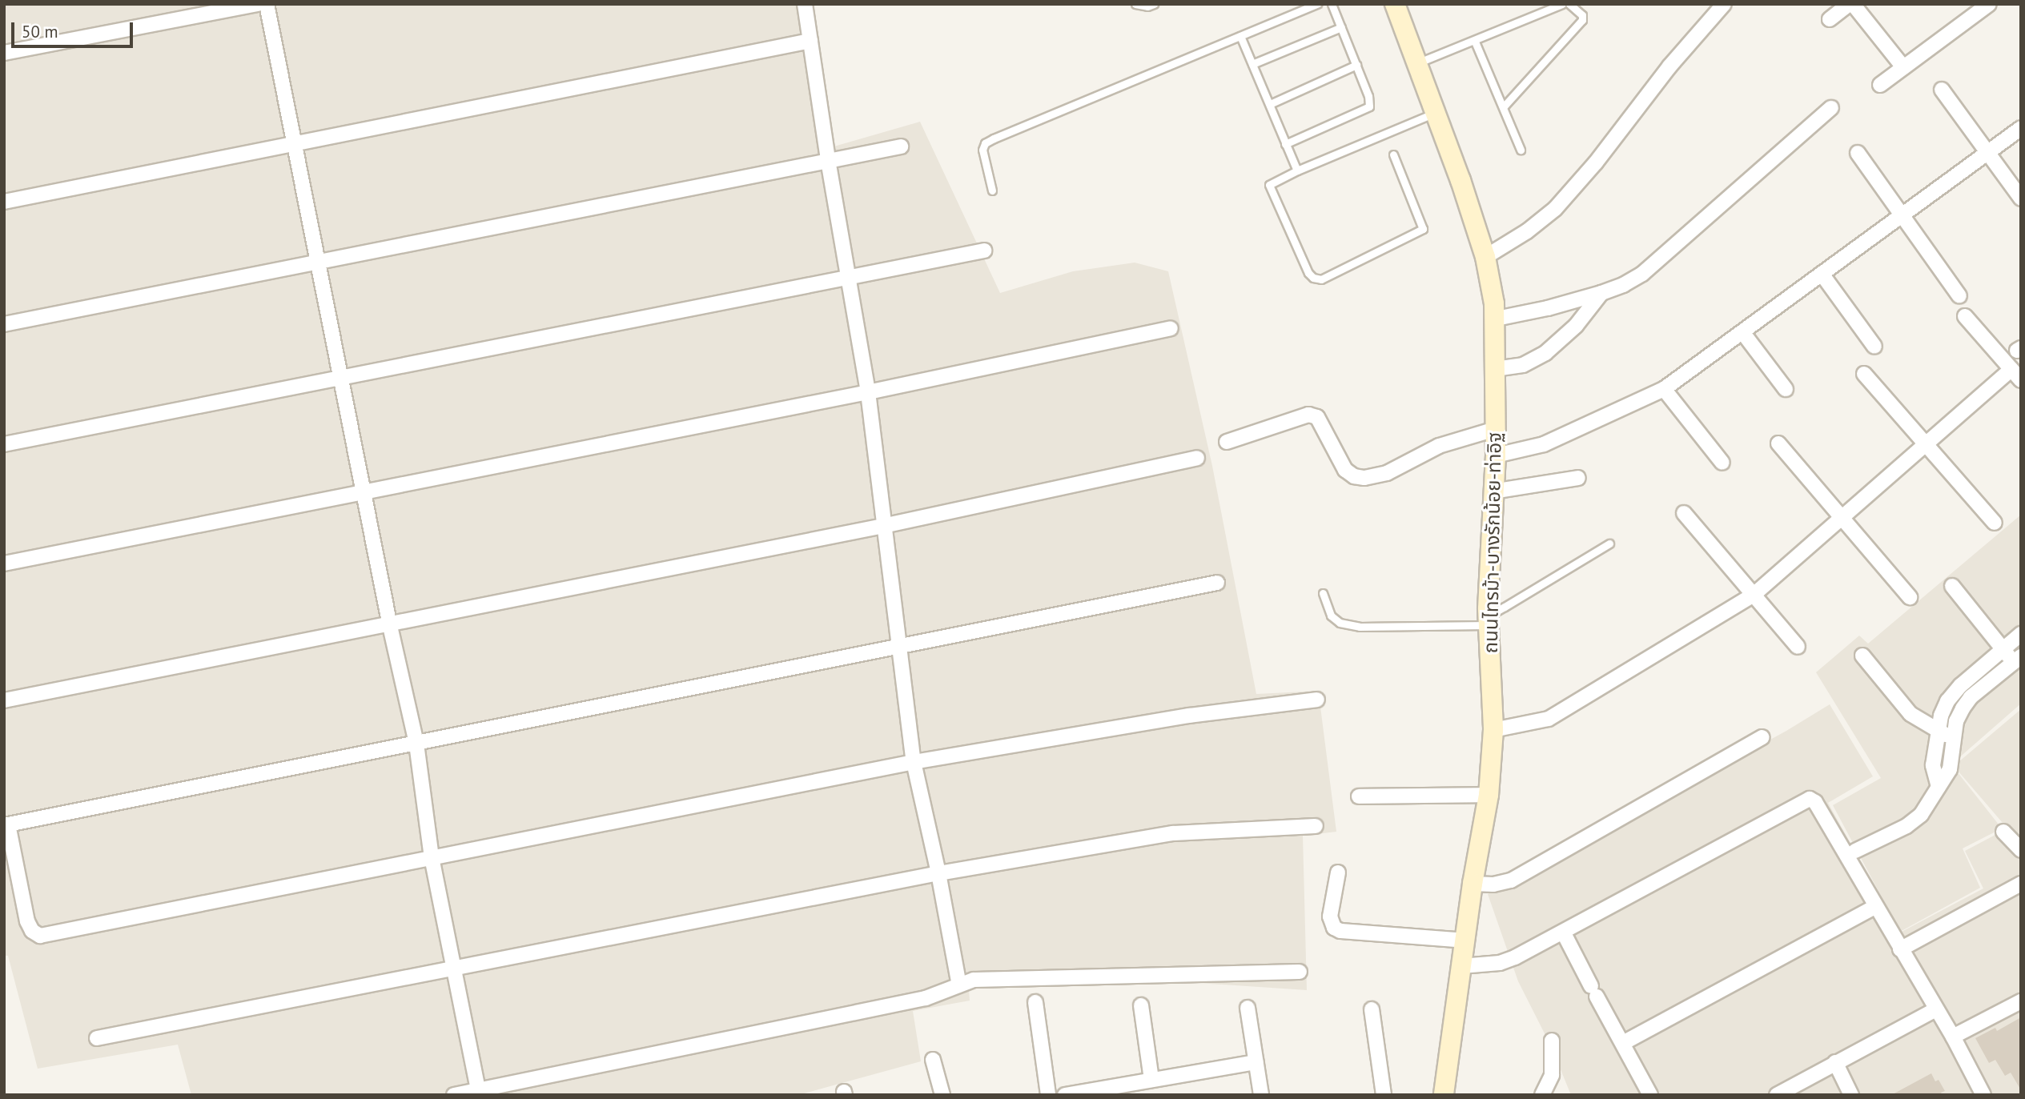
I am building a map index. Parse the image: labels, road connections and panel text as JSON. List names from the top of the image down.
{
  "streets": {
    "street": ["ถนนไทรม้า-บางรักน้อย-ท่าอิฐ"]
  },
  "scale_bar": "50 m"
}
